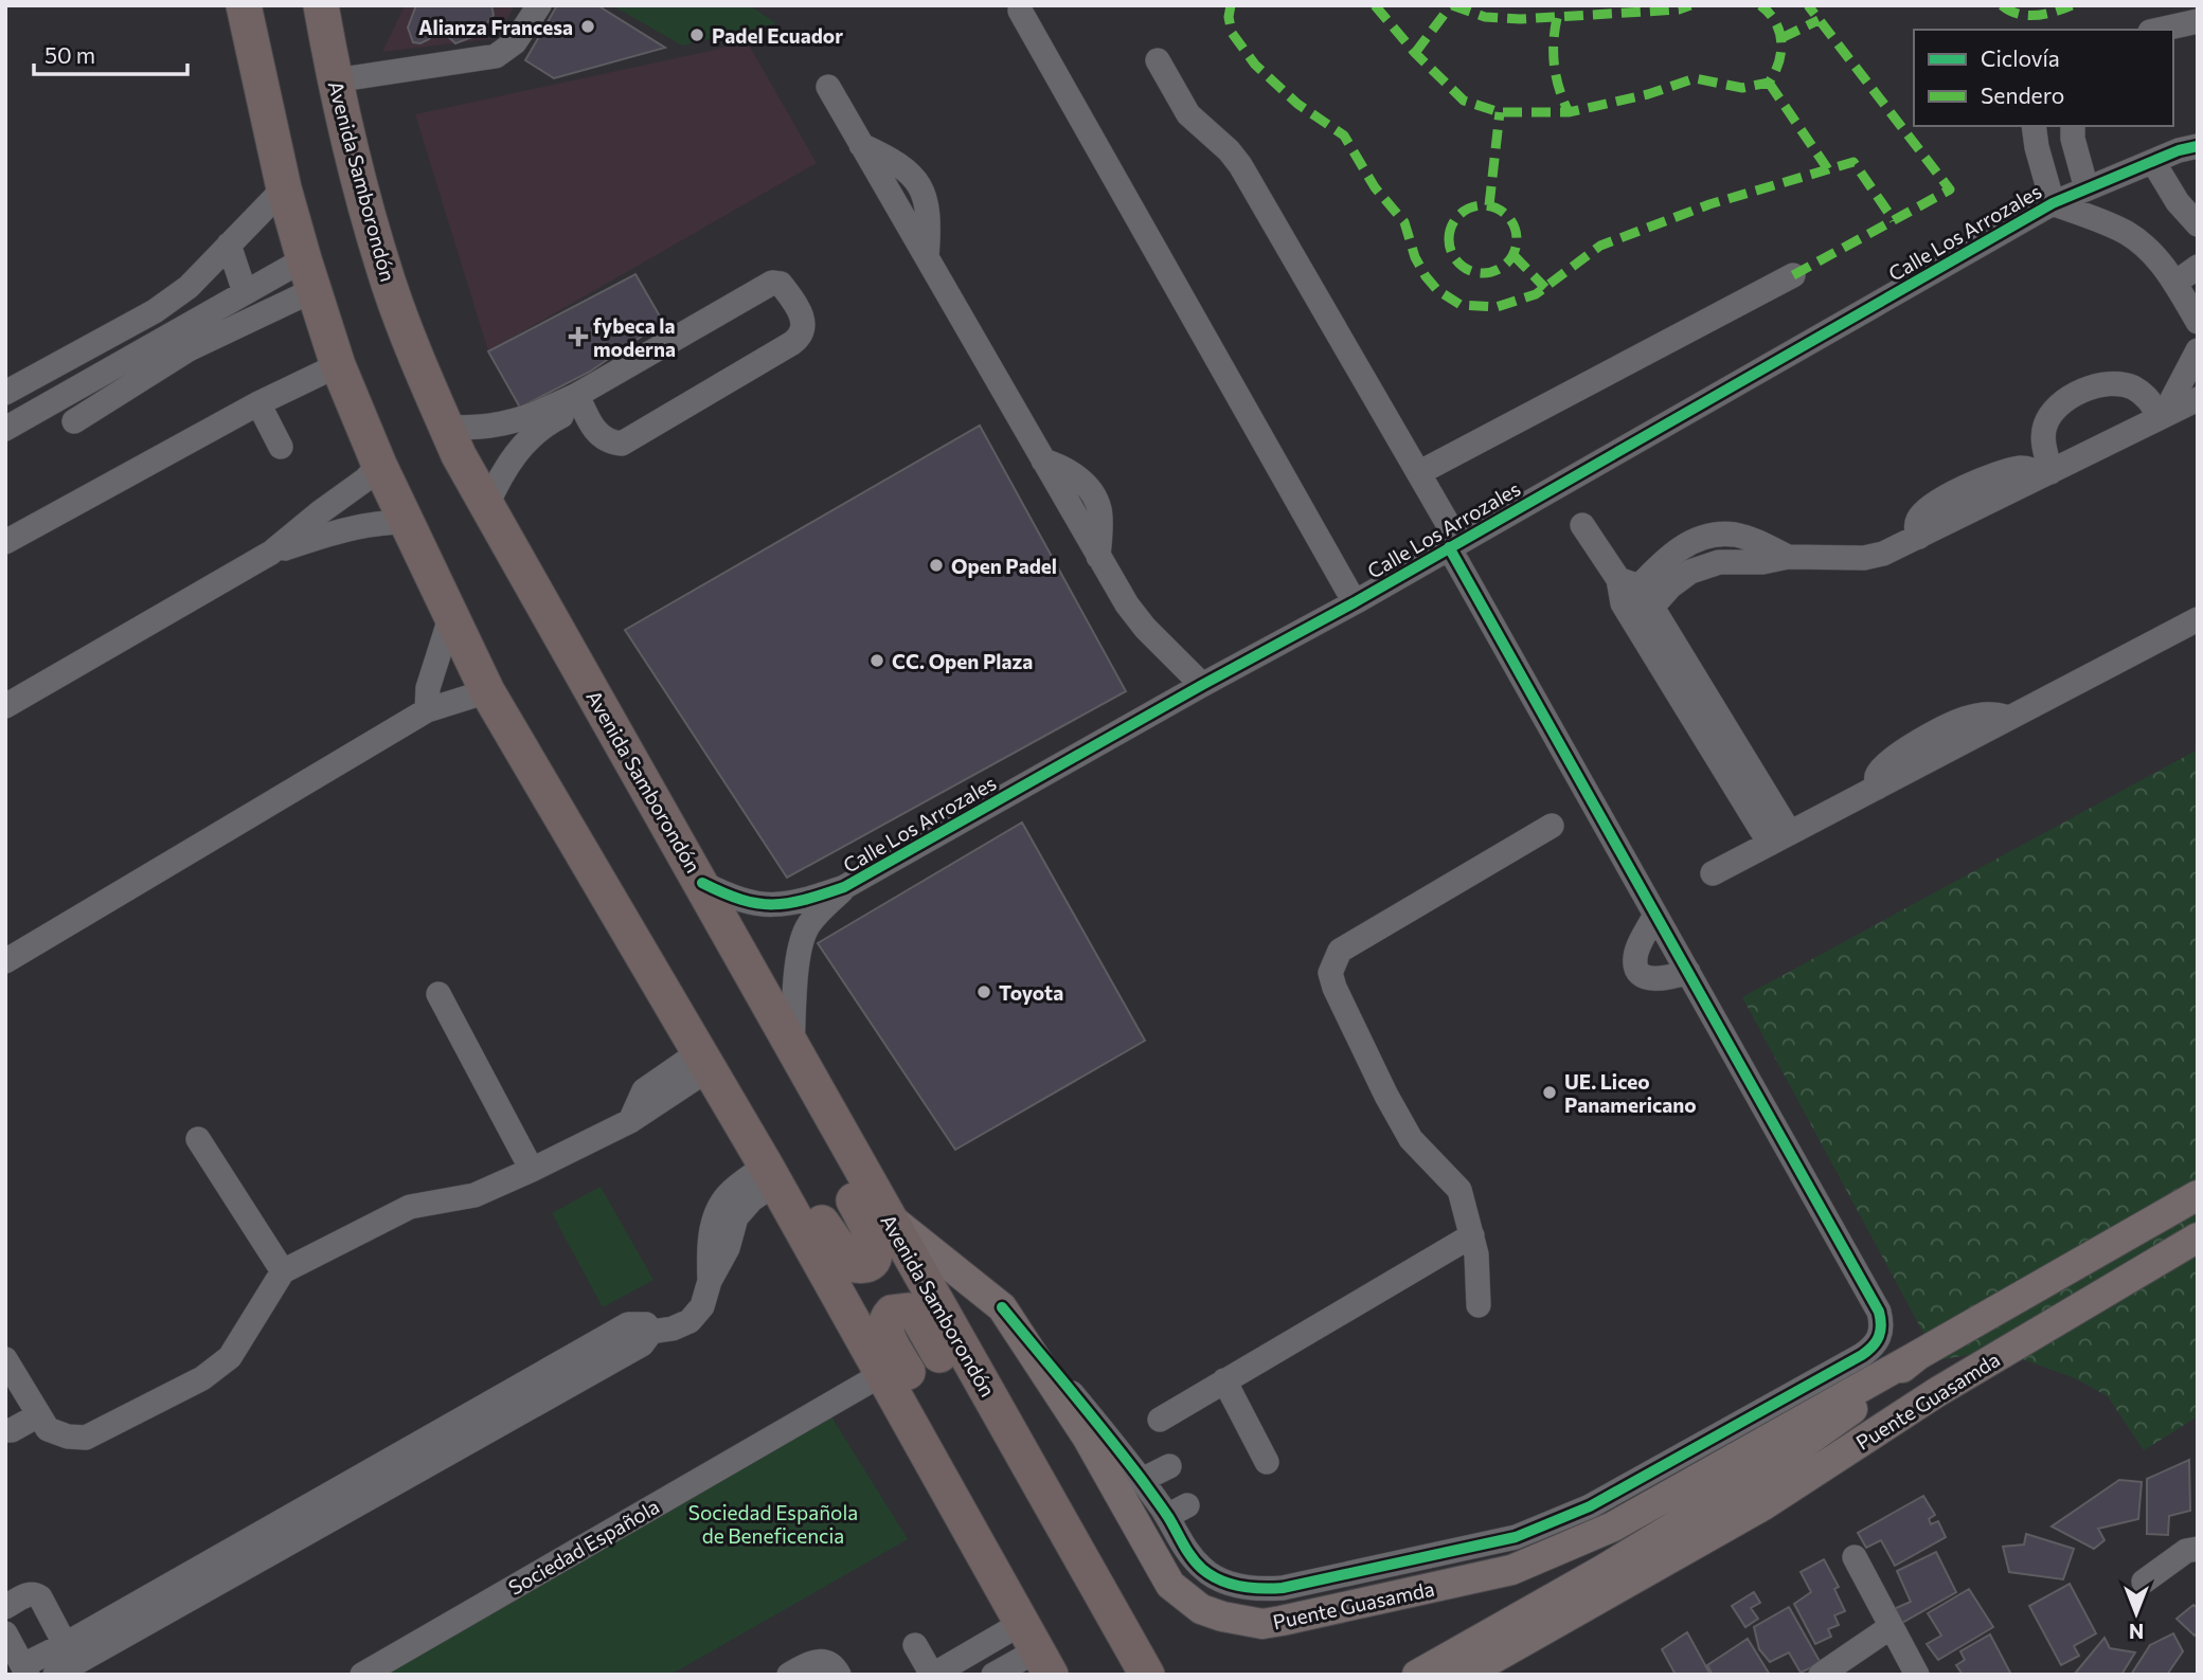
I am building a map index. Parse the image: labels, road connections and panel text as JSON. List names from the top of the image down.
{
  "streets": {
    "highway": ["Avenida Samborondón"],
    "main road": ["Puente Guasamda"],
    "street": ["Calle Los Arrozales", "Sociedad Española"]
  },
  "crossings": [
    ["Avenida Samborondón", "Calle Los Arrozales"],
    ["Avenida Samborondón", "Puente Guasamda"]
  ],
  "parks": ["Sociedad Española de Beneficencia"],
  "places": {
    "other": [
      "Alianza Francesa",
      "Padel Ecuador",
      "Open Padel",
      "CC. Open Plaza",
      "Toyota",
      "UE. Liceo Panamericano"
    ],
    "health": ["fybeca la moderna"]
  },
  "legend": ["Ciclovía", "Sendero"],
  "scale_bar": "50 m",
  "north": "bottom"
}
